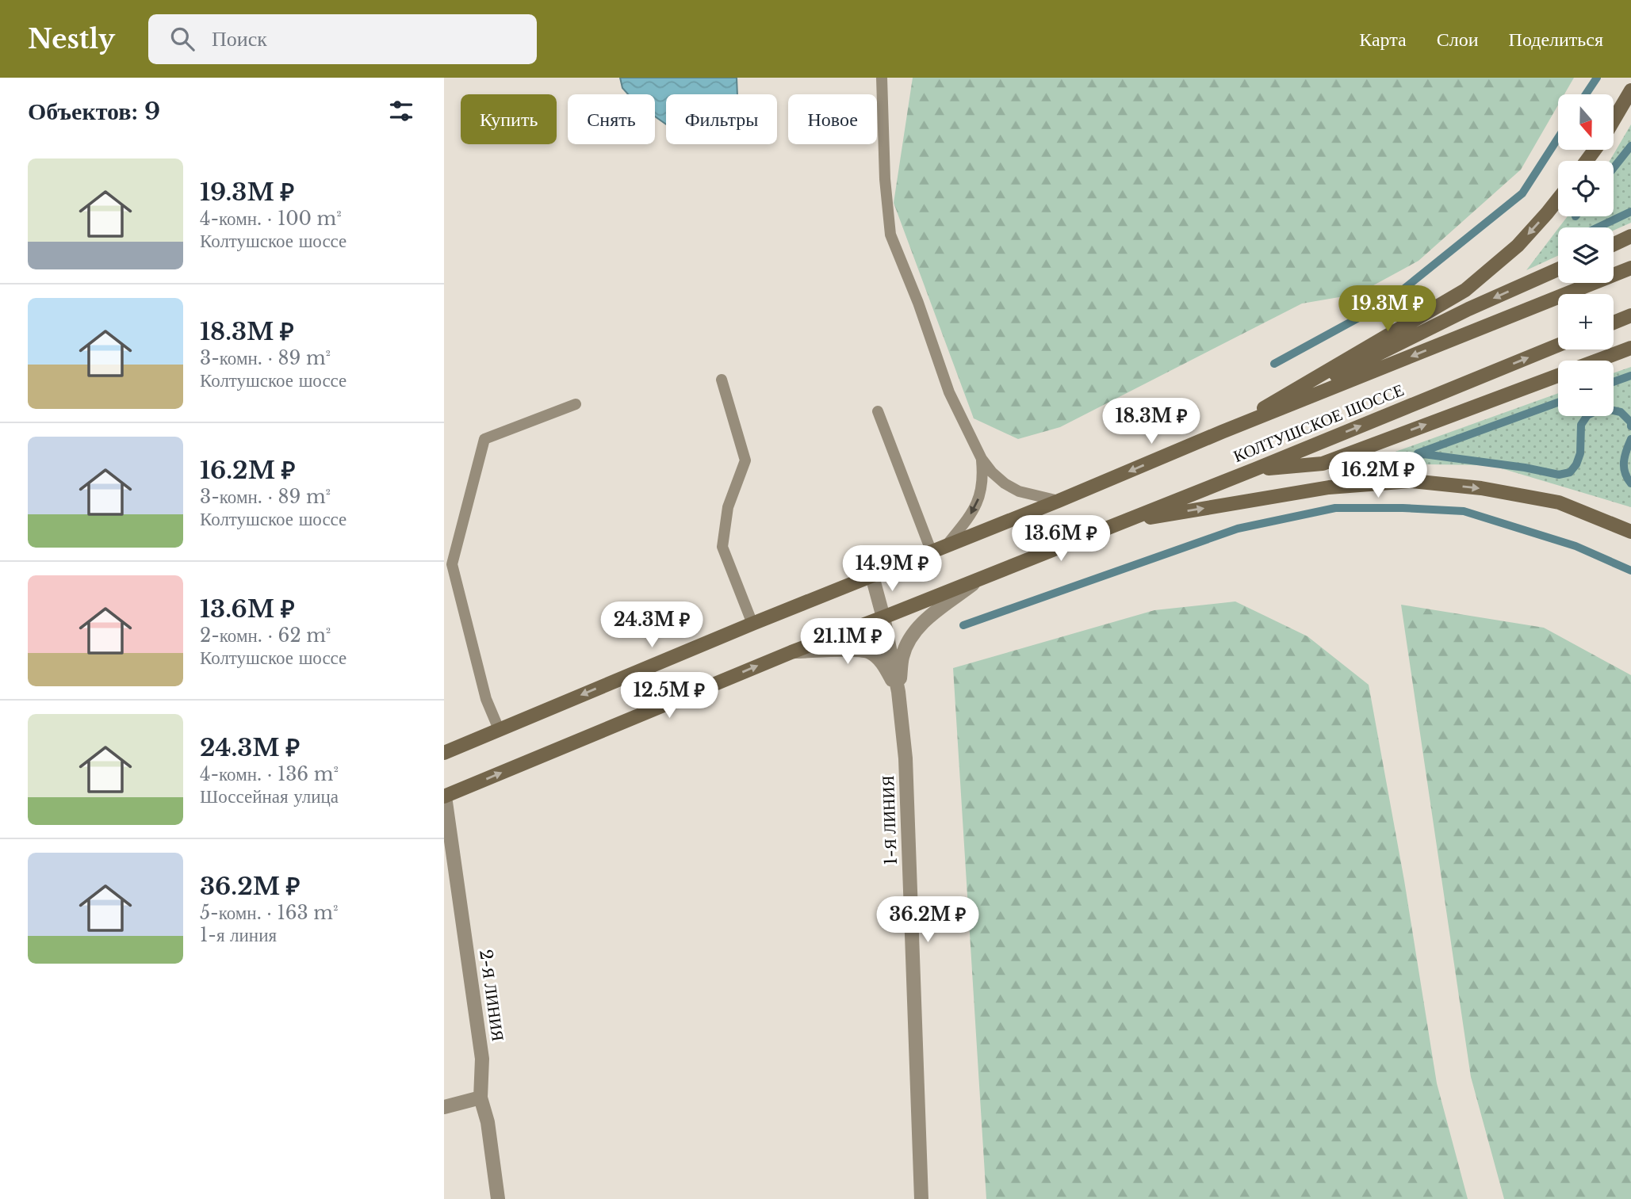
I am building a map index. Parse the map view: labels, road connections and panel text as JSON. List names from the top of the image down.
{
  "streets": {
    "main road": ["КОЛТУШСКОЕ ШОССЕ"],
    "street": ["1-Я ЛИНИЯ", "2-Я ЛИНИЯ"]
  },
  "crossings": [
    ["КОЛТУШСКОЕ ШОССЕ", "1-Я ЛИНИЯ"],
    ["КОЛТУШСКОЕ ШОССЕ", "2-Я ЛИНИЯ"]
  ],
  "north": "bottom",
  "page": {
    "header": "Nestly",
    "search": "Поиск",
    "nav": ["Карта", "Слои", "Поделиться"],
    "heading": "Объектов: 9",
    "map_buttons": ["+", "−"],
    "chip": [
      "Купить",
      "Снять",
      "Фильтры",
      "Новое"
    ],
    "list": [
      {
        "name": "19.3M ₽",
        "note": "4-комн. · 100 m² · Колтушское шоссе"
      },
      {
        "name": "18.3M ₽",
        "note": "3-комн. · 89 m² · Колтушское шоссе"
      },
      {
        "name": "16.2M ₽",
        "note": "3-комн. · 89 m² · Колтушское шоссе"
      },
      {
        "name": "13.6M ₽",
        "note": "2-комн. · 62 m² · Колтушское шоссе"
      },
      {
        "name": "24.3M ₽",
        "note": "4-комн. · 136 m² · Шоссейная улица"
      },
      {
        "name": "36.2M ₽",
        "note": "5-комн. · 163 m² · 1-я линия"
      }
    ],
    "price": [
      "19.3M ₽",
      "18.3M ₽",
      "16.2M ₽",
      "13.6M ₽",
      "14.9M ₽",
      "24.3M ₽",
      "21.1M ₽",
      "12.5M ₽",
      "36.2M ₽"
    ]
  }
}
